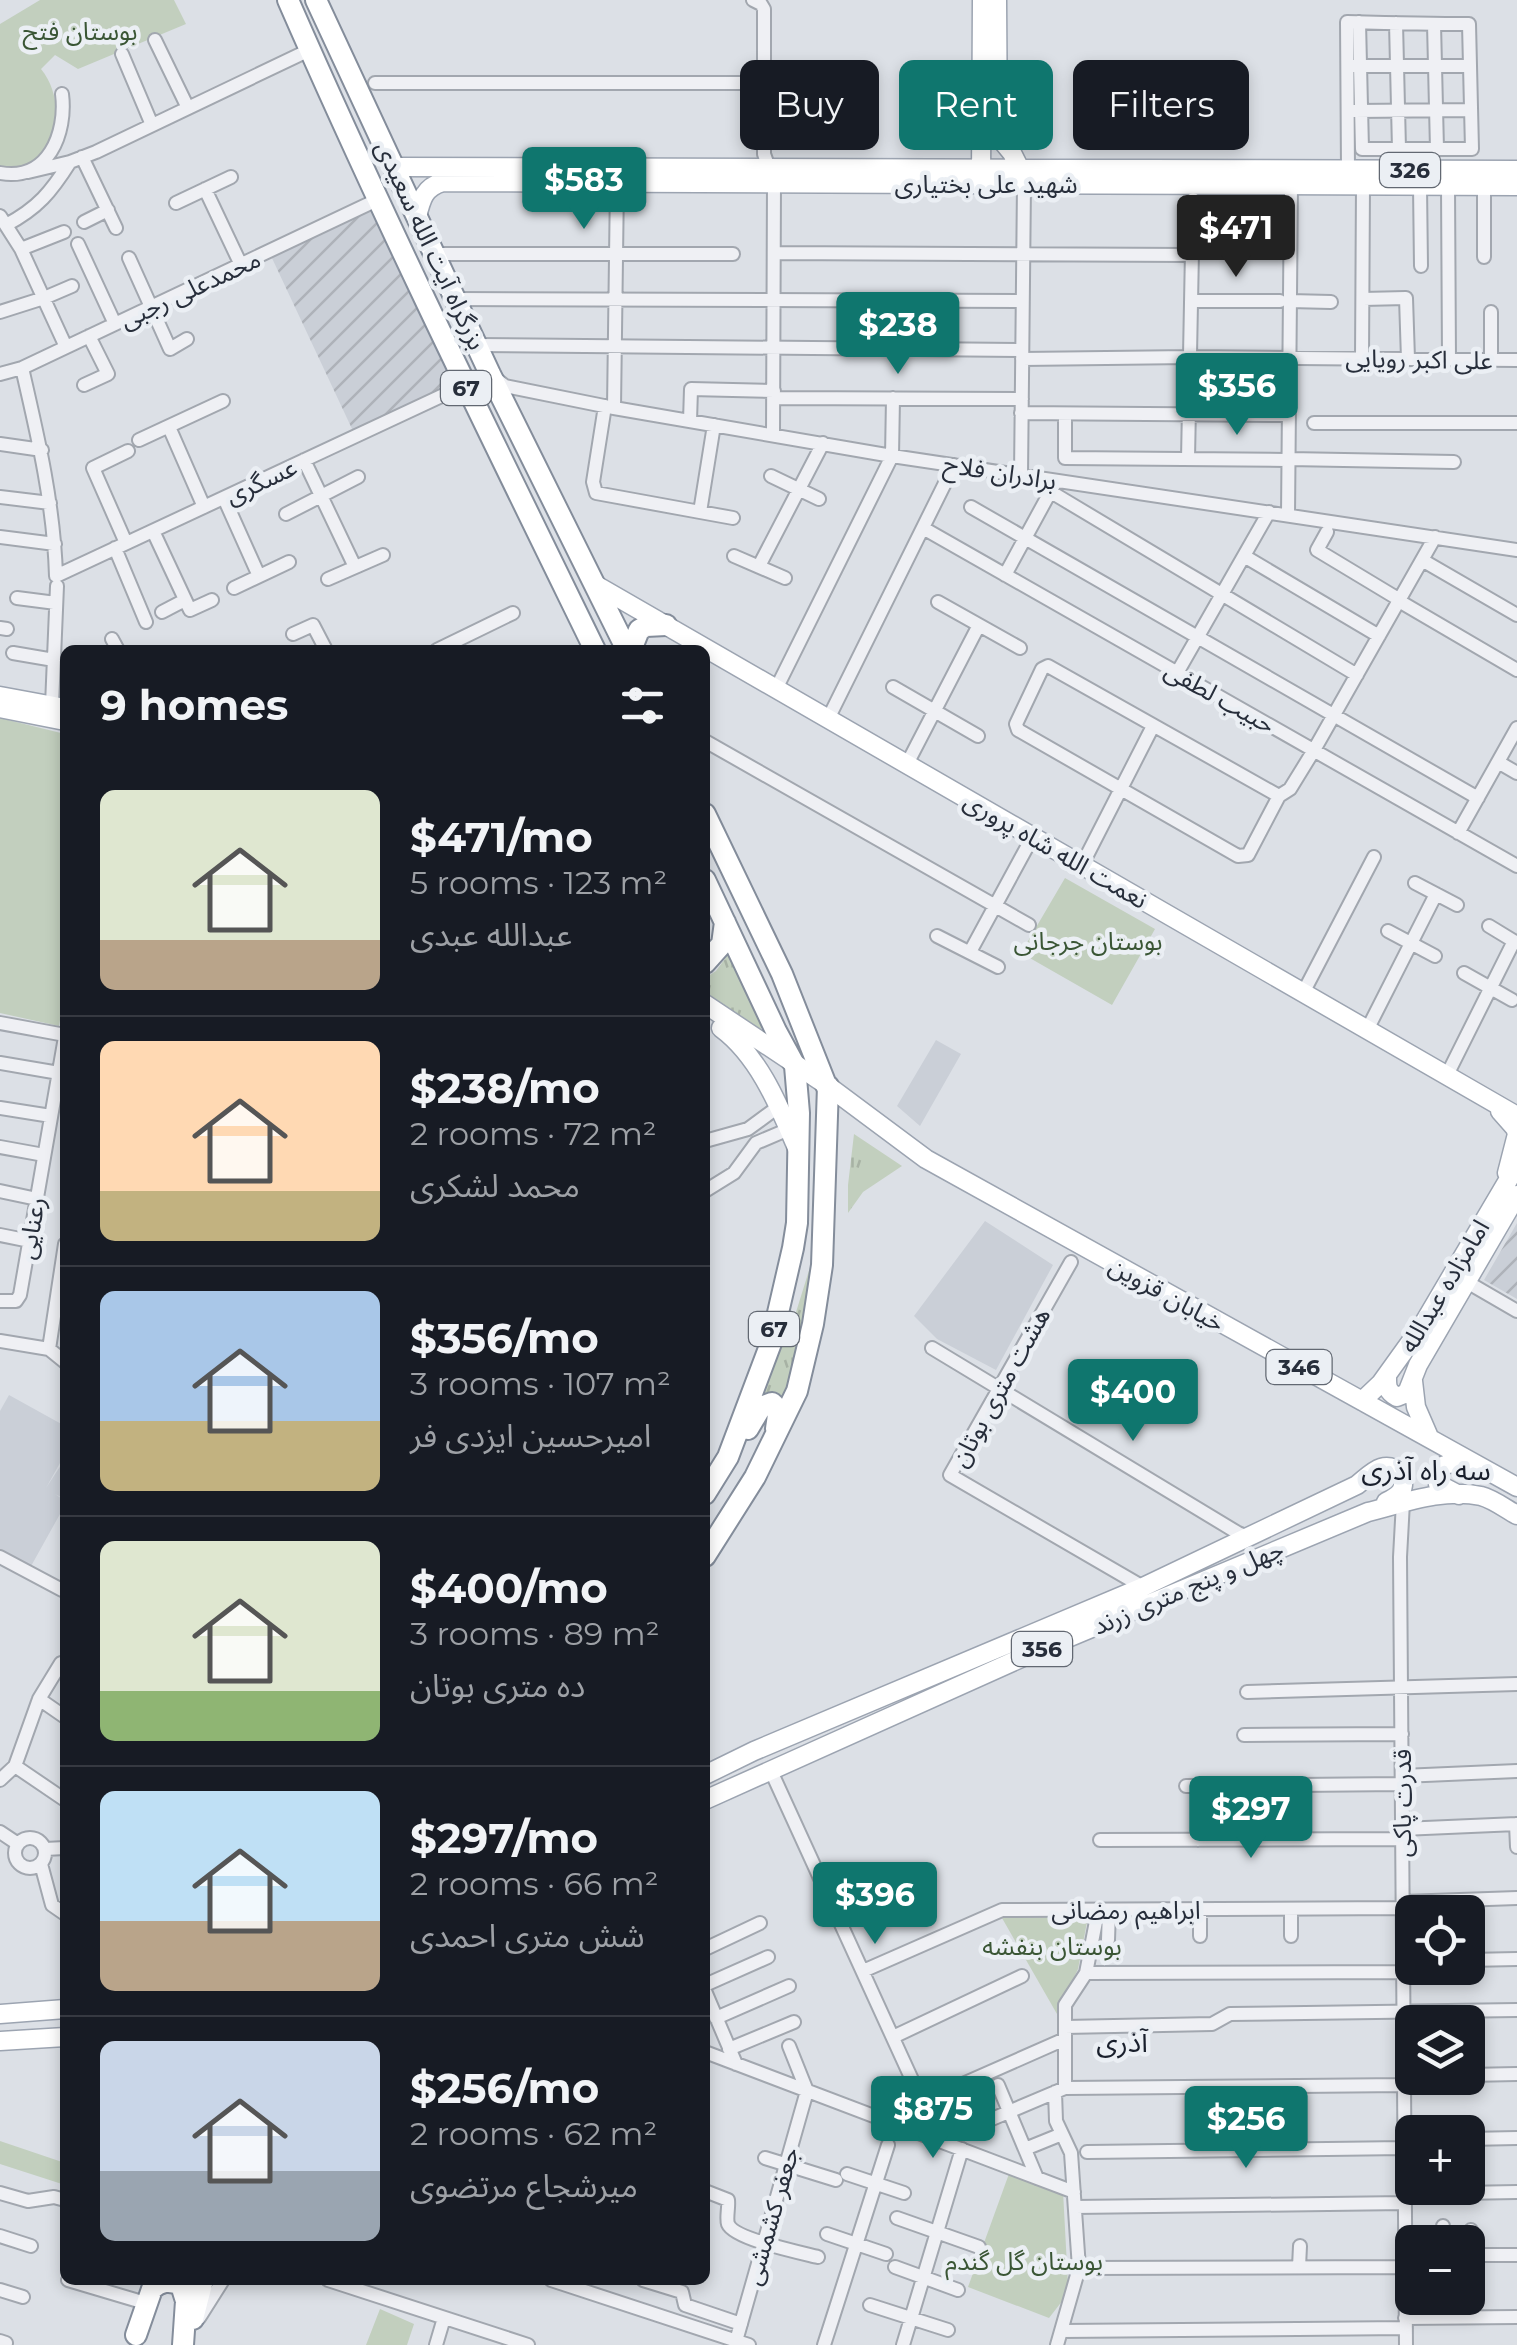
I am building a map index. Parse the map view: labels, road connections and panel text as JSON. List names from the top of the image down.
{
  "streets": {
    "highway": ["بزرگراه آیت الله سعیدی", "67"],
    "main road": [
      "326",
      "شهید علی بختیاری",
      "نعمت الله شاه پروری",
      "امامزاده عبدالله",
      "خیابان قزوین",
      "346",
      "چهل و پنج متری زرند",
      "356"
    ],
    "street": [
      "محمدعلی رجبی",
      "علی اکبر رویایی",
      "برادران فلاح",
      "عسگری",
      "حبیب لطفی",
      "رعنایی",
      "هشت متری بوتان",
      "قدرت پاکی",
      "ابراهیم رمضانی",
      "جعفر کشمشی"
    ]
  },
  "crossings": [
    ["326", "شهید علی بختیاری"],
    ["شهید علی بختیاری", "بزرگراه آیت الله سعیدی"],
    ["بزرگراه آیت الله سعیدی", "محمدعلی رجبی"],
    ["بزرگراه آیت الله سعیدی", "علی اکبر رویایی"],
    ["بزرگراه آیت الله سعیدی", "برادران فلاح"],
    ["بزرگراه آیت الله سعیدی", "عسگری"],
    ["بزرگراه آیت الله سعیدی", "نعمت الله شاه پروری"],
    ["67", "خیابان قزوین"],
    ["امامزاده عبدالله", "خیابان قزوین"],
    ["هشت متری بوتان", "چهل و پنج متری زرند"],
    ["چهل و پنج متری زرند", "قدرت پاکی"]
  ],
  "districts": ["سه راه آذری", "آذری"],
  "parks": [
    "بوستان فتح",
    "بوستان جرجانی",
    "بوستان بنفشه",
    "بوستان گل گندم"
  ],
  "page": {
    "chip": ["Buy", "Rent", "Filters"],
    "price": [
      "$583",
      "$471",
      "$238",
      "$356",
      "$400",
      "$297",
      "$396",
      "$875",
      "$256"
    ],
    "heading": "9 homes",
    "list": [
      {
        "name": "$471/mo",
        "note": "5 rooms · 123 m² · عبدالله عبدی"
      },
      {
        "name": "$238/mo",
        "note": "2 rooms · 72 m² · محمد لشکری"
      },
      {
        "name": "$356/mo",
        "note": "3 rooms · 107 m² · امیرحسین ایزدی فر"
      },
      {
        "name": "$400/mo",
        "note": "3 rooms · 89 m² · ده متری بوتان"
      },
      {
        "name": "$297/mo",
        "note": "2 rooms · 66 m² · شش متری احمدی"
      },
      {
        "name": "$256/mo",
        "note": "2 rooms · 62 m² · میرشجاع مرتضوی"
      }
    ],
    "map_buttons": ["+", "−"]
  }
}
